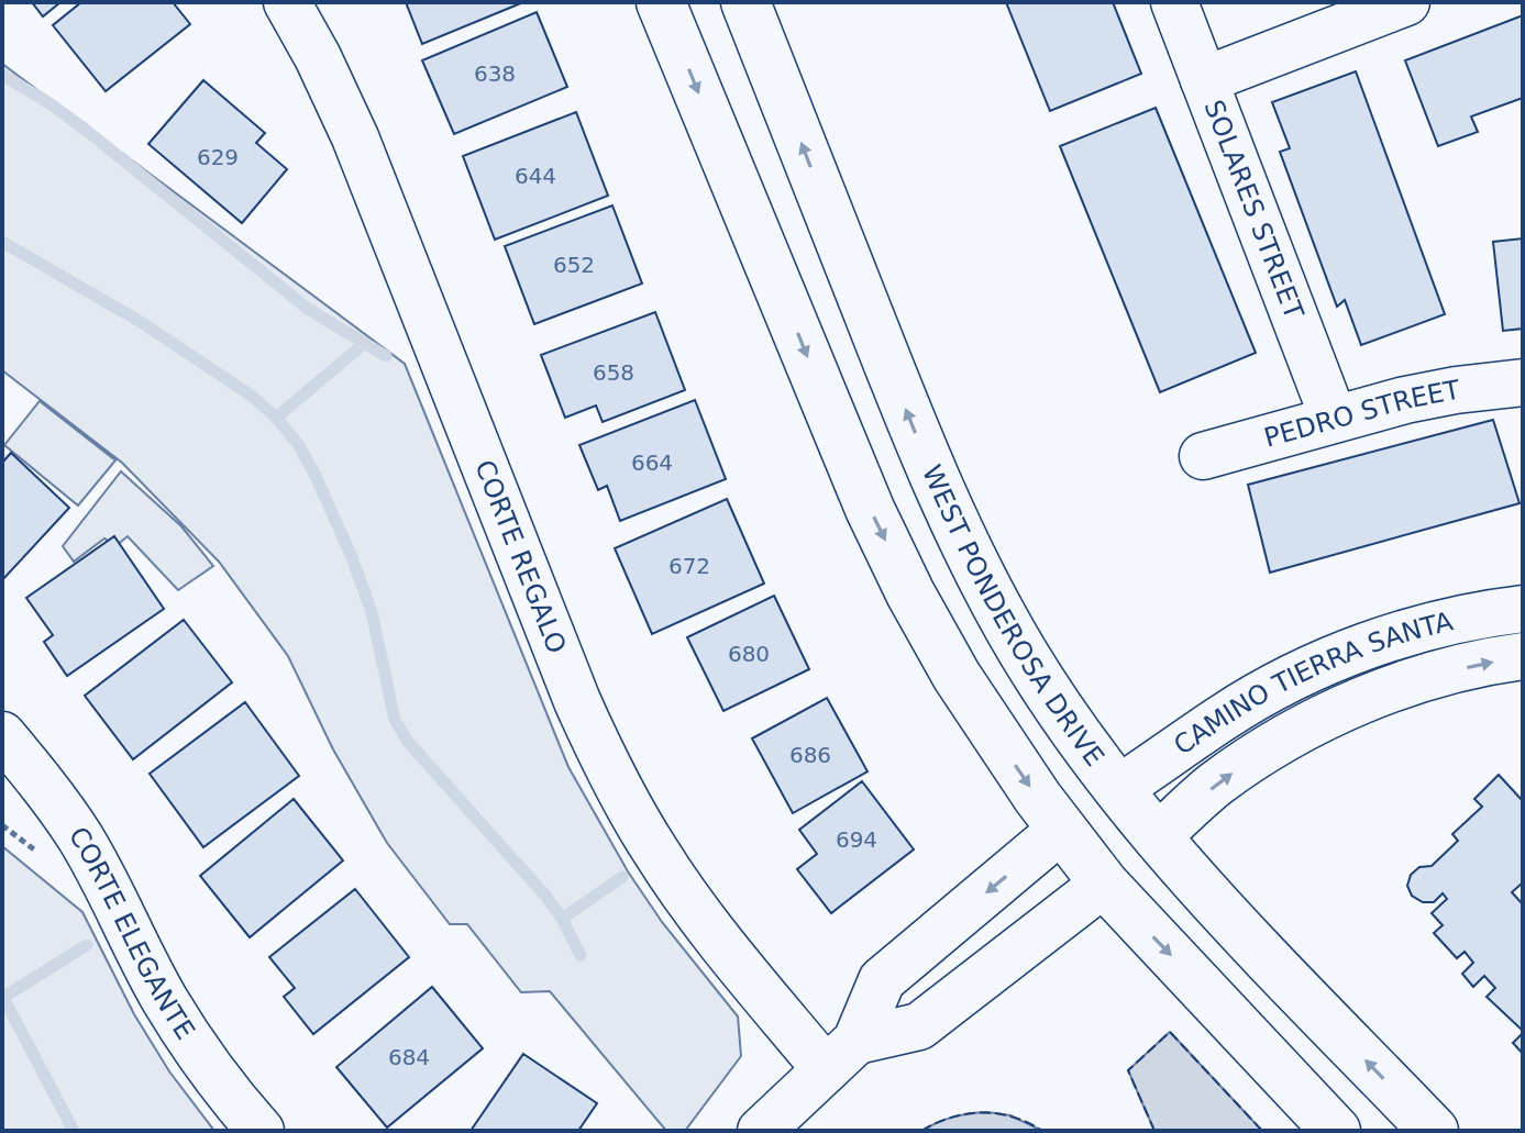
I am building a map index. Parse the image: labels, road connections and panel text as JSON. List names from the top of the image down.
{
  "streets": {
    "main road": ["WEST PONDEROSA DRIVE"],
    "street": [
      "SOLARES STREET",
      "PEDRO STREET",
      "CORTE REGALO",
      "CAMINO TIERRA SANTA",
      "CORTE ELEGANTE"
    ]
  },
  "crossings": [
    ["SOLARES STREET", "PEDRO STREET"],
    ["WEST PONDEROSA DRIVE", "CAMINO TIERRA SANTA"]
  ],
  "house_numbers": [
    "638",
    "629",
    "644",
    "652",
    "658",
    "664",
    "672",
    "680",
    "686",
    "694",
    "684"
  ]
}
